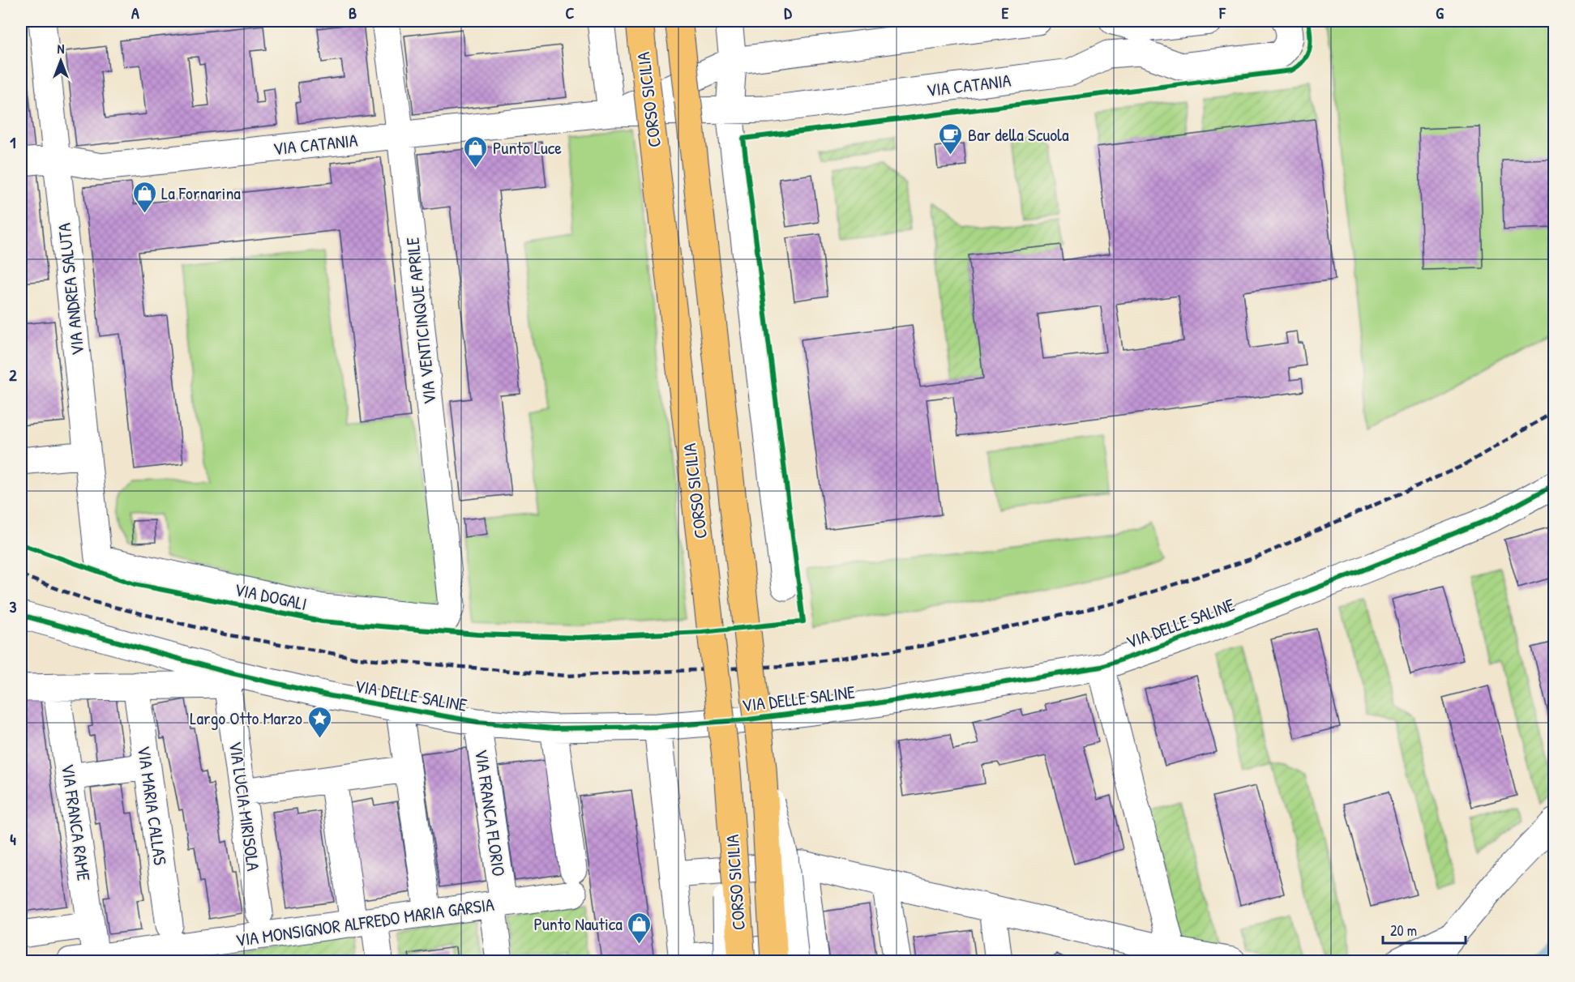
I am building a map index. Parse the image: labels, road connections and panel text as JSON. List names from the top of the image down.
{
  "streets": {
    "main road": ["CORSO SICILIA"],
    "street": [
      "VIA CATANIA",
      "VIA ANDREA SALUTA",
      "VIA VENTICINQUE APRILE",
      "VIA DOGALI",
      "VIA DELLE SALINE",
      "VIA MARIA CALLAS",
      "VIA LUCIA MIRISOLA",
      "VIA FRANCA FLORIO",
      "VIA FRANCA RAME",
      "VIA MONSIGNOR ALFREDO MARIA GARSIA"
    ]
  },
  "crossings": [
    ["VIA CATANIA", "VIA ANDREA SALUTA"],
    ["VIA CATANIA", "VIA VENTICINQUE APRILE"],
    ["VIA ANDREA SALUTA", "VIA DOGALI"],
    ["VIA VENTICINQUE APRILE", "VIA DOGALI"],
    ["VIA DELLE SALINE", "VIA LUCIA MIRISOLA"],
    ["VIA DELLE SALINE", "VIA FRANCA FLORIO"],
    ["VIA DELLE SALINE", "VIA MONSIGNOR ALFREDO MARIA GARSIA"],
    ["VIA MARIA CALLAS", "VIA MONSIGNOR ALFREDO MARIA GARSIA"],
    ["VIA FRANCA FLORIO", "VIA MONSIGNOR ALFREDO MARIA GARSIA"],
    ["VIA FRANCA RAME", "VIA MONSIGNOR ALFREDO MARIA GARSIA"]
  ],
  "places": {
    "cafe": ["Bar della Scuola"],
    "shop": ["Punto Luce", "La Fornarina", "Punto Nautica"],
    "place": ["Largo Otto Marzo"]
  },
  "scale_bar": "20 m",
  "north": "top",
  "grid": {
    "columns": [
      "A",
      "B",
      "C",
      "D",
      "E",
      "F",
      "G"
    ],
    "rows": [
      "1",
      "2",
      "3",
      "4"
    ]
  }
}
